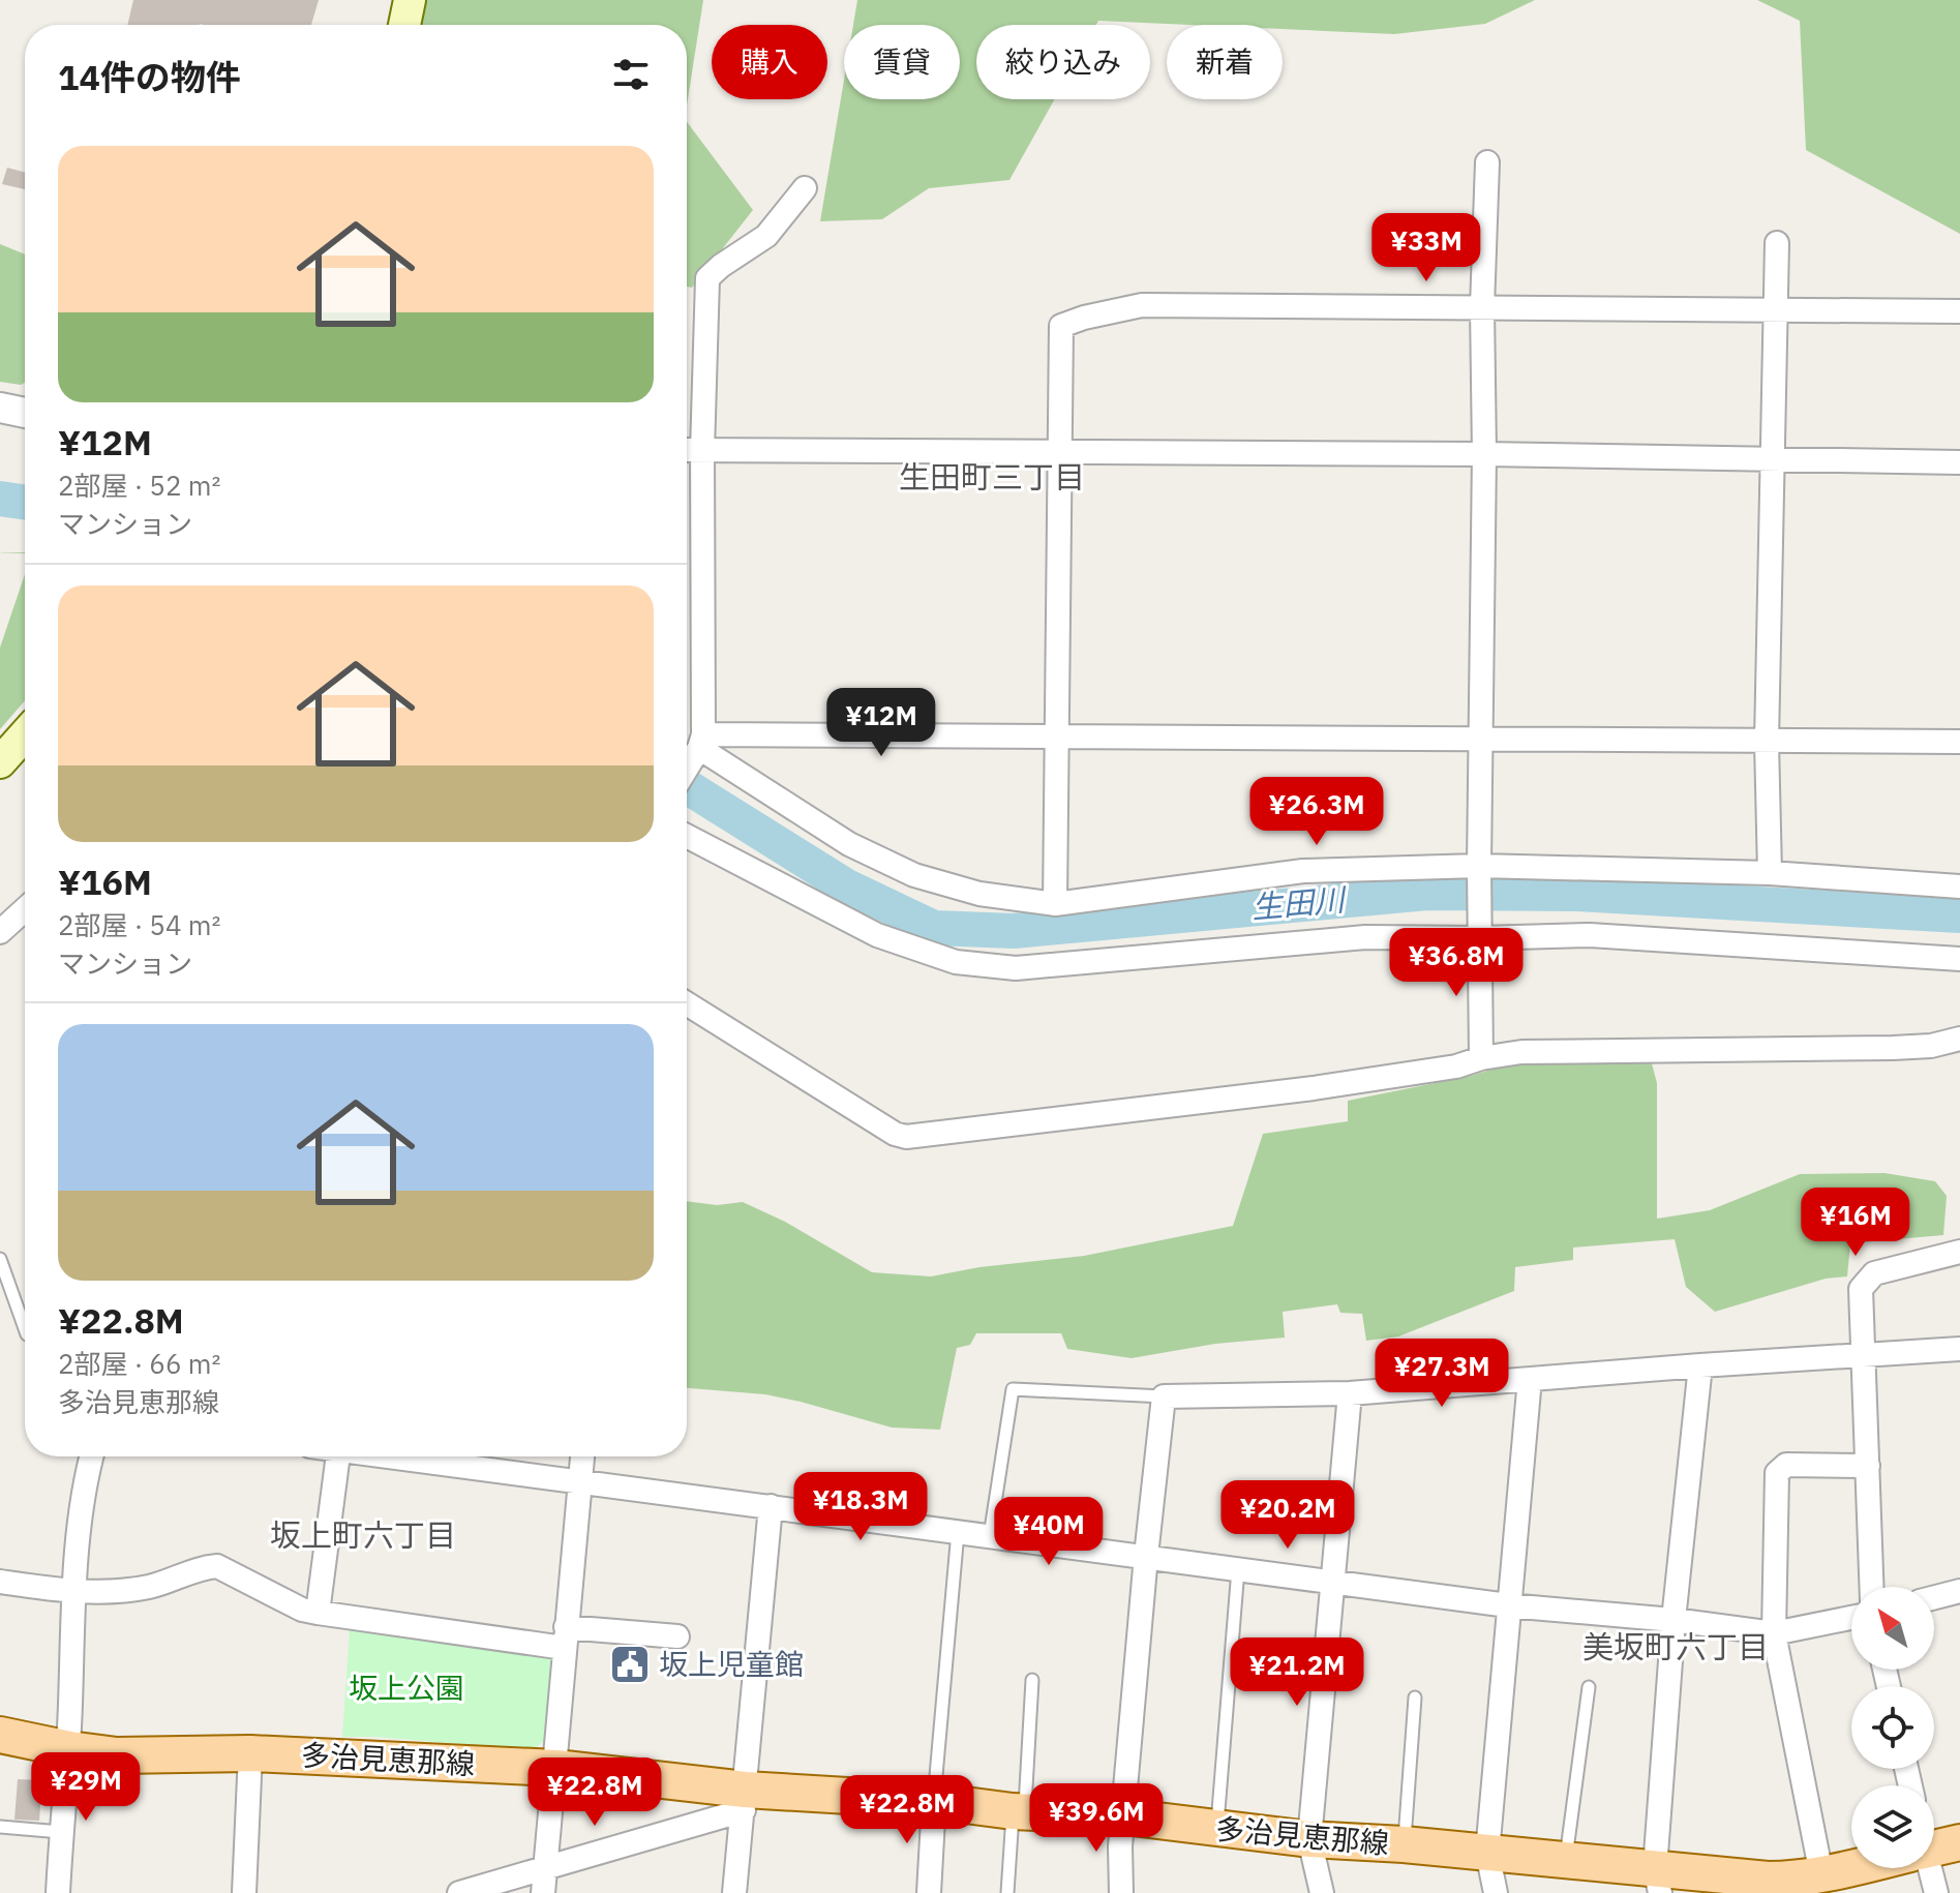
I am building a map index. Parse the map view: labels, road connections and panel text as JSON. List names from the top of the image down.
{
  "streets": {
    "main road": ["多治見恵那線"]
  },
  "districts": ["生田町三丁目", "坂上町六丁目", "美坂町六丁目"],
  "water": ["生田川"],
  "parks": ["坂上公園"],
  "places": {
    "public building": ["坂上児童館"]
  },
  "north": "top left",
  "page": {
    "chip": [
      "購入",
      "賃貸",
      "絞り込み",
      "新着"
    ],
    "heading": "14件の物件",
    "list": [
      {
        "name": "¥12M",
        "note": "2部屋 · 52 m² · マンション"
      },
      {
        "name": "¥16M",
        "note": "2部屋 · 54 m² · マンション"
      },
      {
        "name": "¥22.8M",
        "note": "2部屋 · 66 m² · 多治見恵那線"
      }
    ],
    "price": [
      "¥33M",
      "¥12M",
      "¥26.3M",
      "¥36.8M",
      "¥16M",
      "¥27.3M",
      "¥18.3M",
      "¥20.2M",
      "¥40M",
      "¥21.2M",
      "¥29M",
      "¥22.8M",
      "¥22.8M",
      "¥39.6M"
    ]
  }
}
